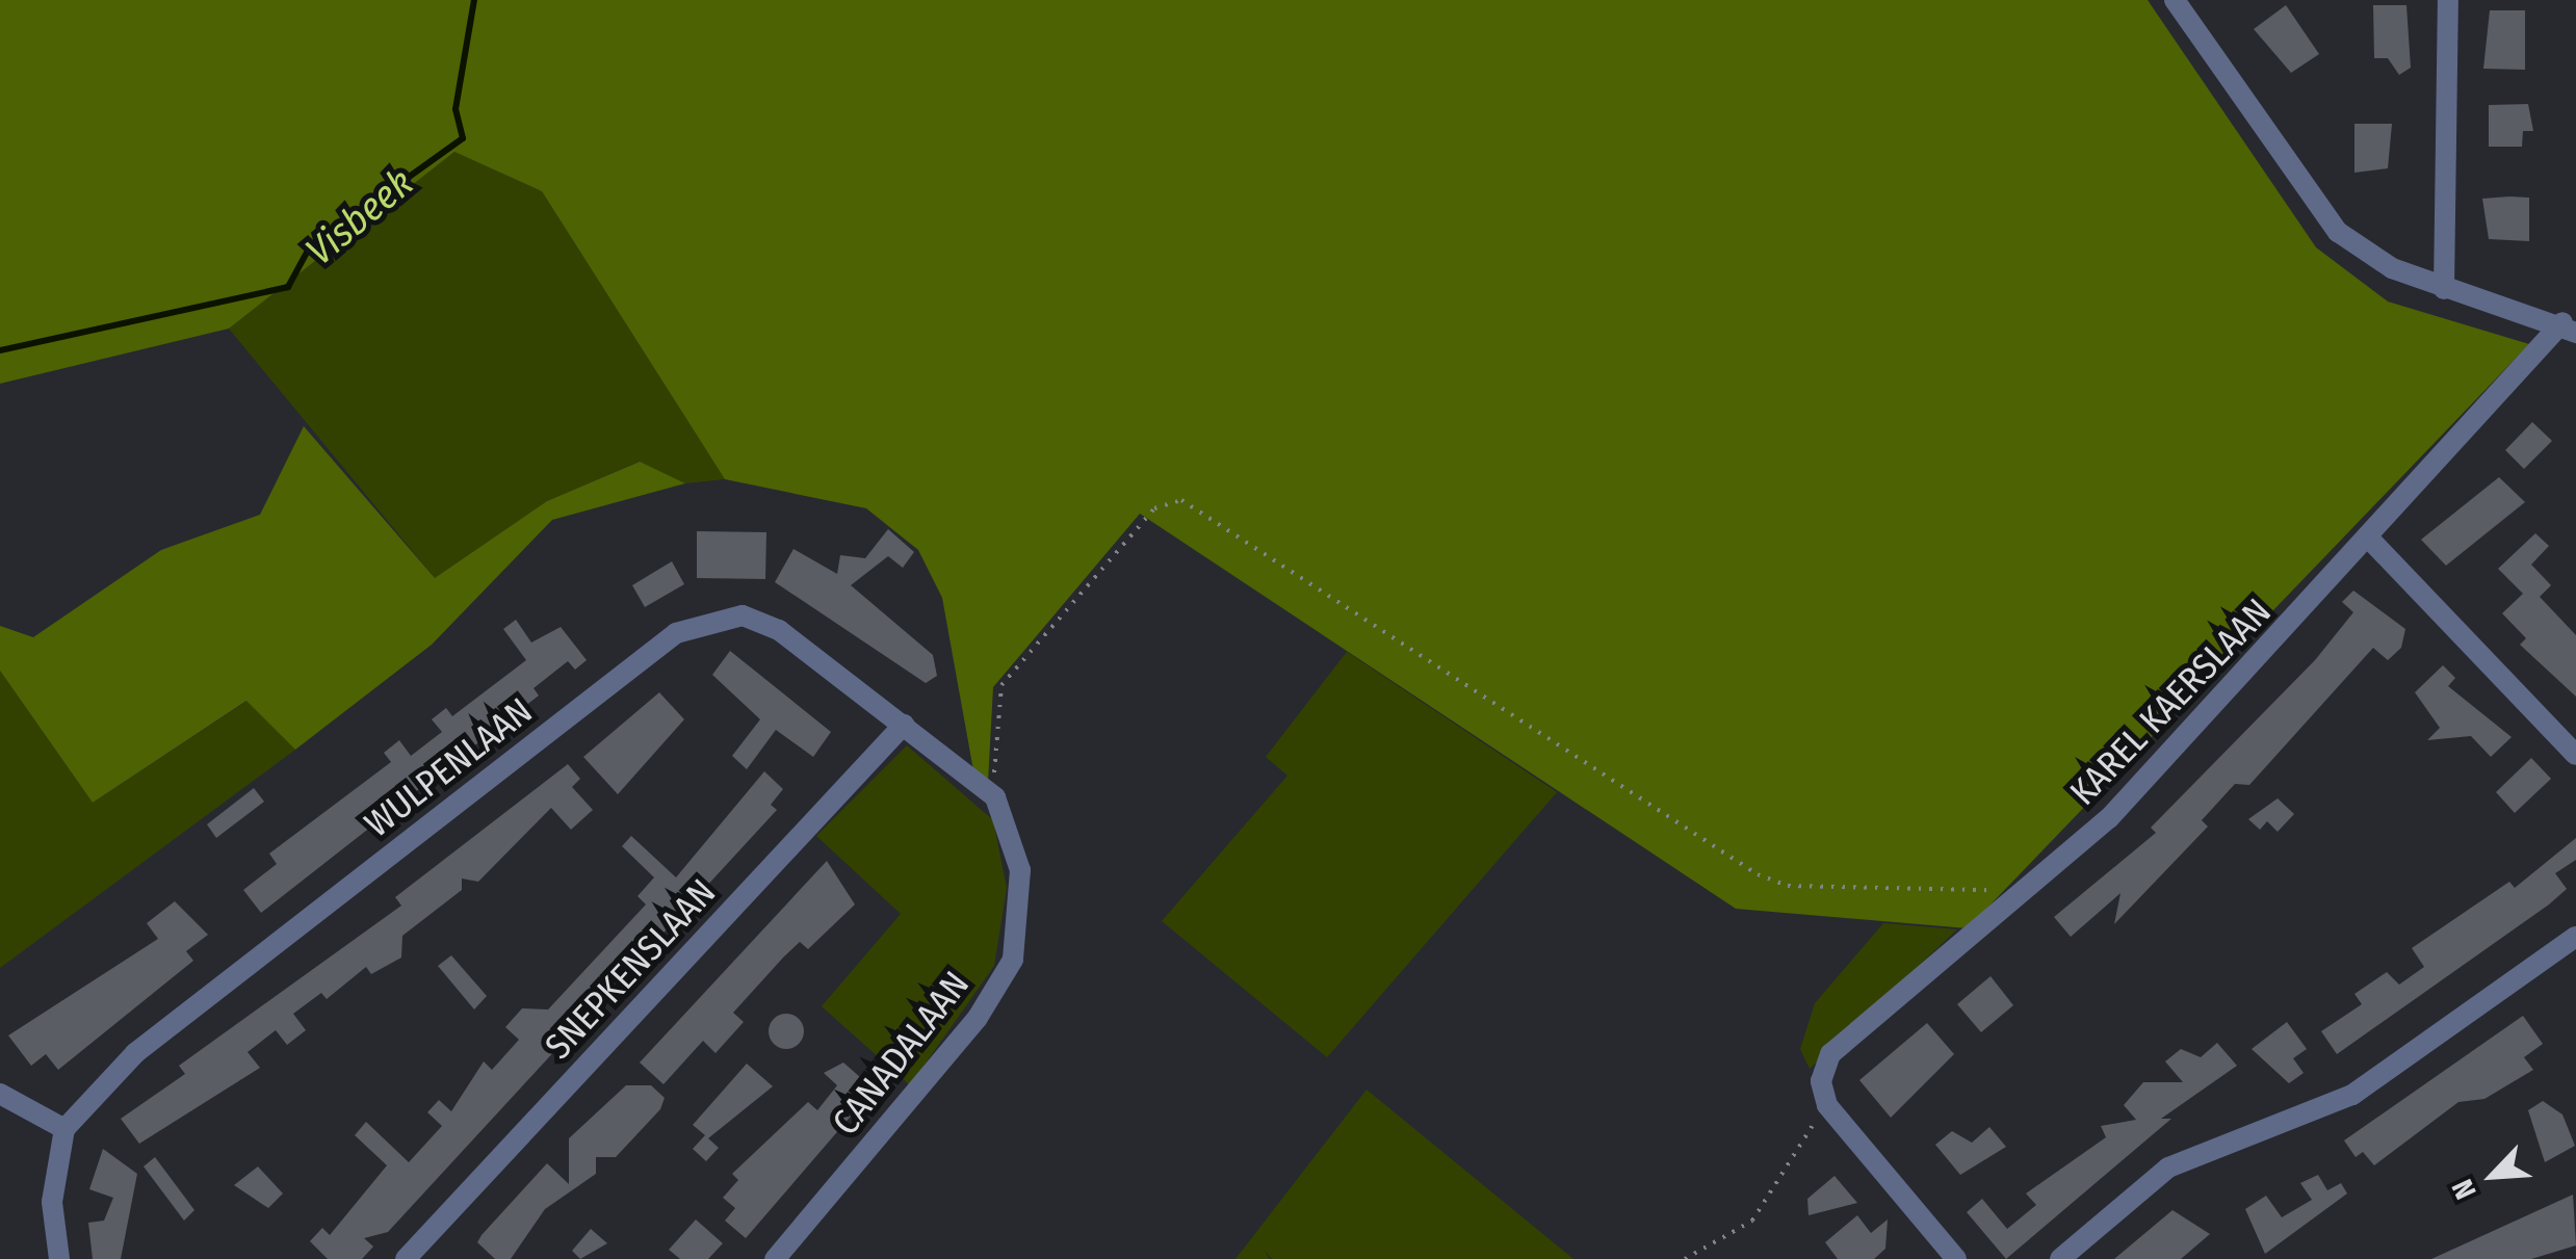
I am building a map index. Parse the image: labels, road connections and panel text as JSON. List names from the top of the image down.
{
  "streets": {
    "street": [
      "KAREL KAERSLAAN",
      "WULPENLAAN",
      "SNEPKENSLAAN",
      "CANADALAAN"
    ]
  },
  "crossings": [
    ["WULPENLAAN", "SNEPKENSLAAN"]
  ],
  "water": ["Visbeek"],
  "north": "bottom left"
}
